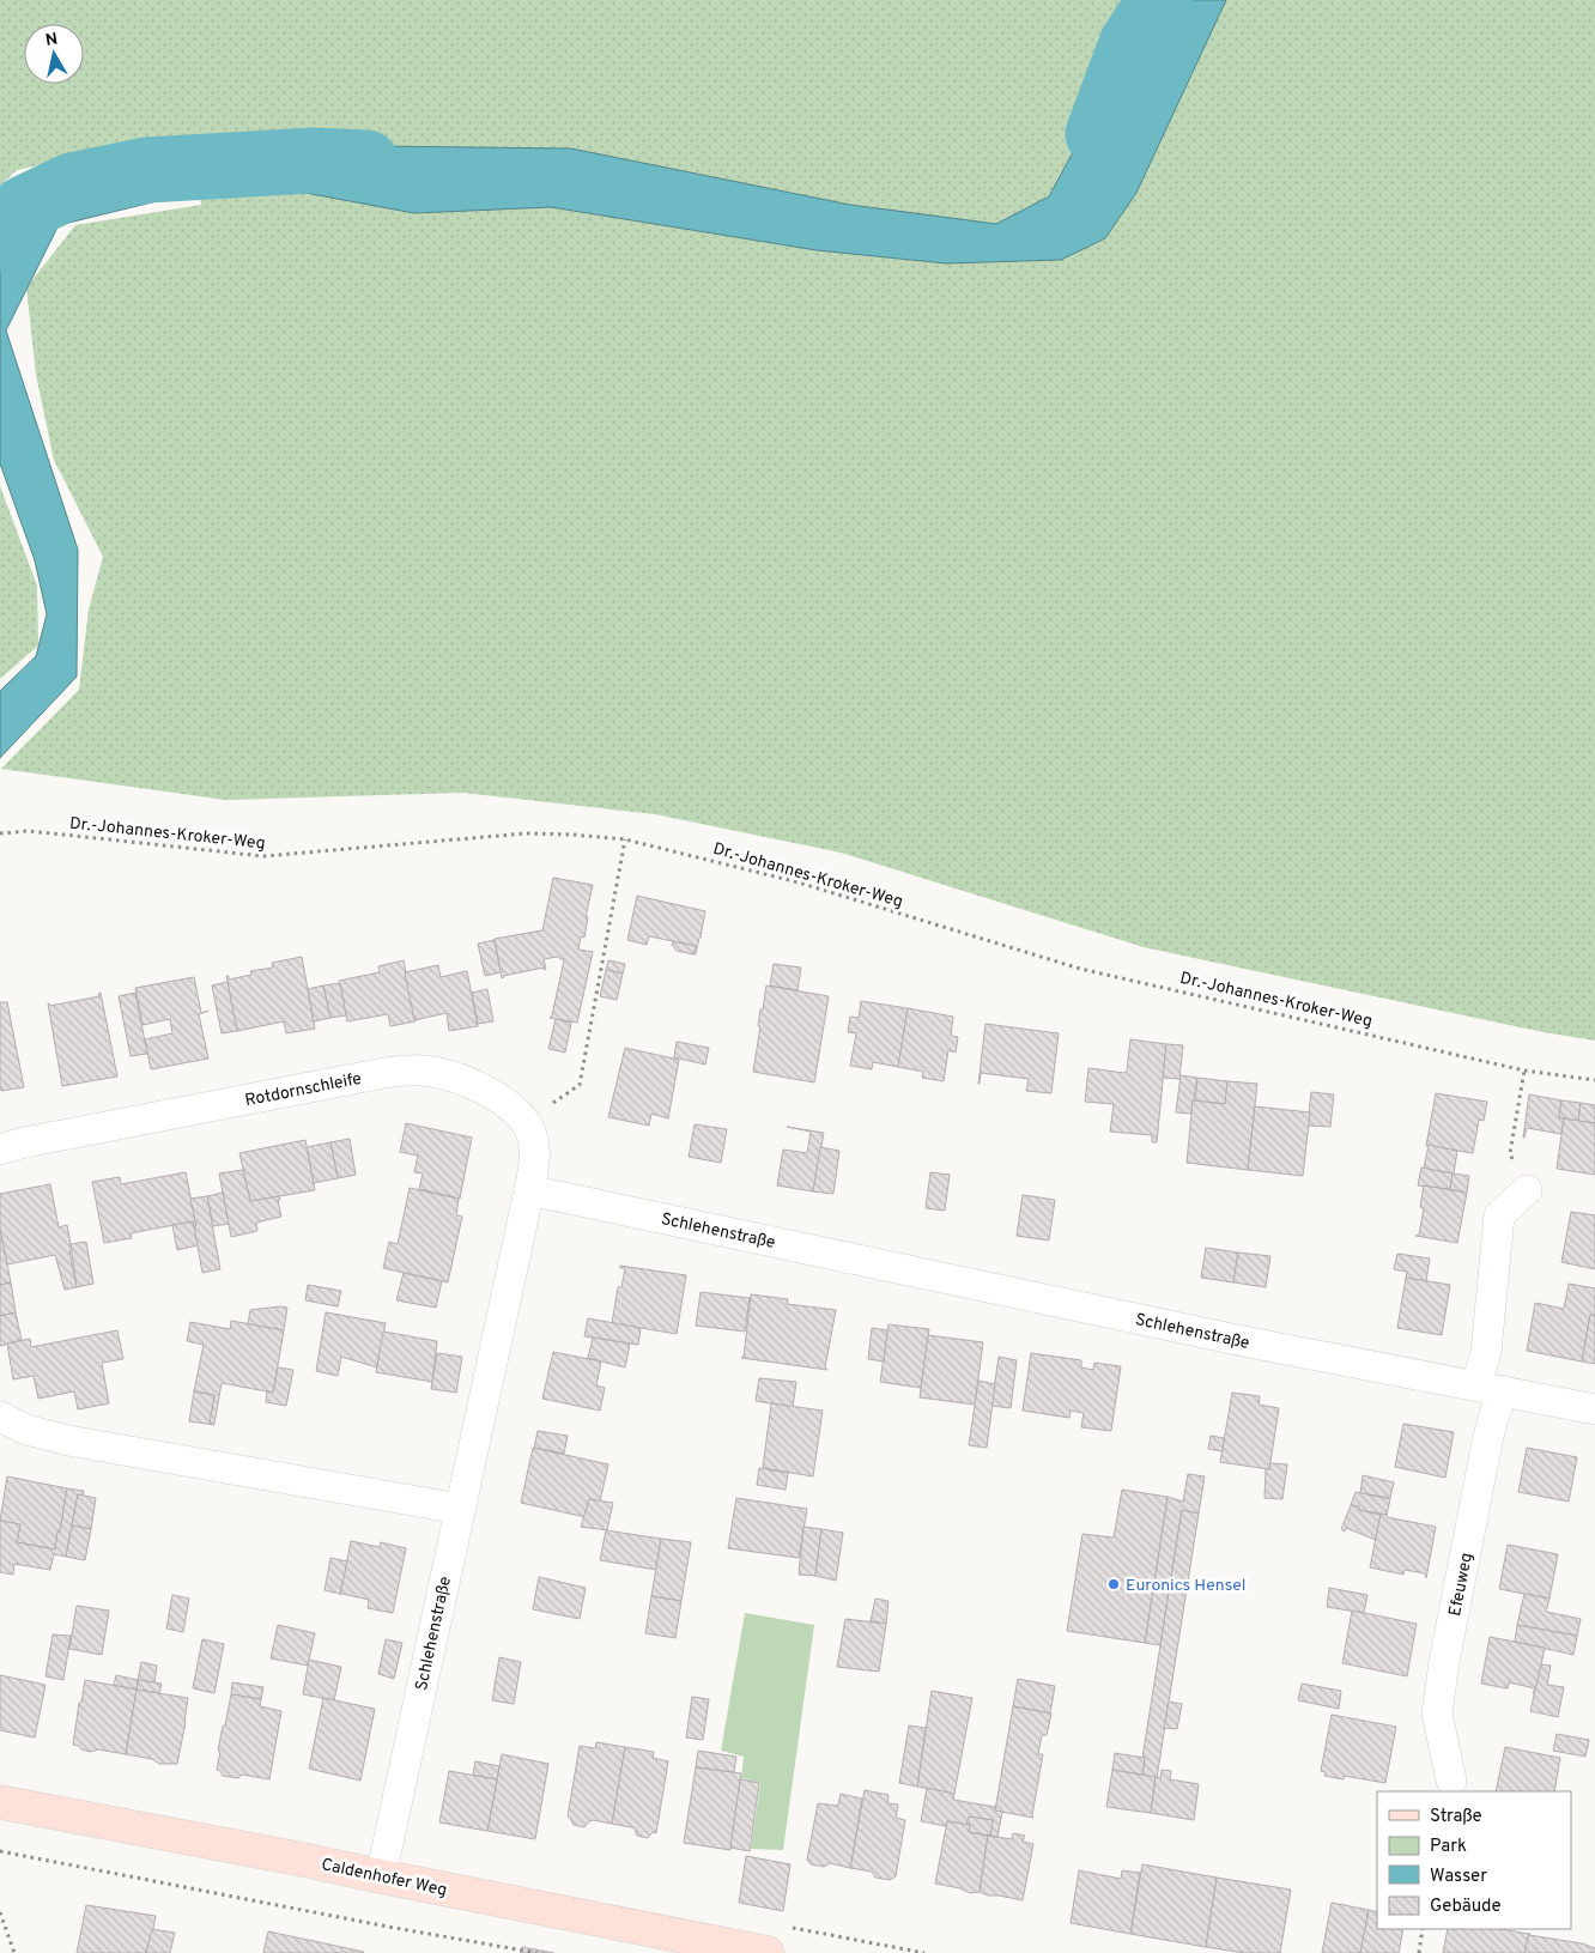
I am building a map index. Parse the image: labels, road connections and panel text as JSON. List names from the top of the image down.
{
  "streets": {
    "street": [
      "Rotdornschleife",
      "Schlehenstraße",
      "Efeuweg",
      "Caldenhofer Weg"
    ],
    "path": ["Dr.-Johannes-Kroker-Weg"]
  },
  "crossings": [
    ["Schlehenstraße", "Efeuweg"],
    ["Schlehenstraße", "Caldenhofer Weg"]
  ],
  "places": ["Euronics Hensel"],
  "legend": [
    "Straße",
    "Park",
    "Wasser",
    "Gebäude"
  ],
  "north": "top"
}
